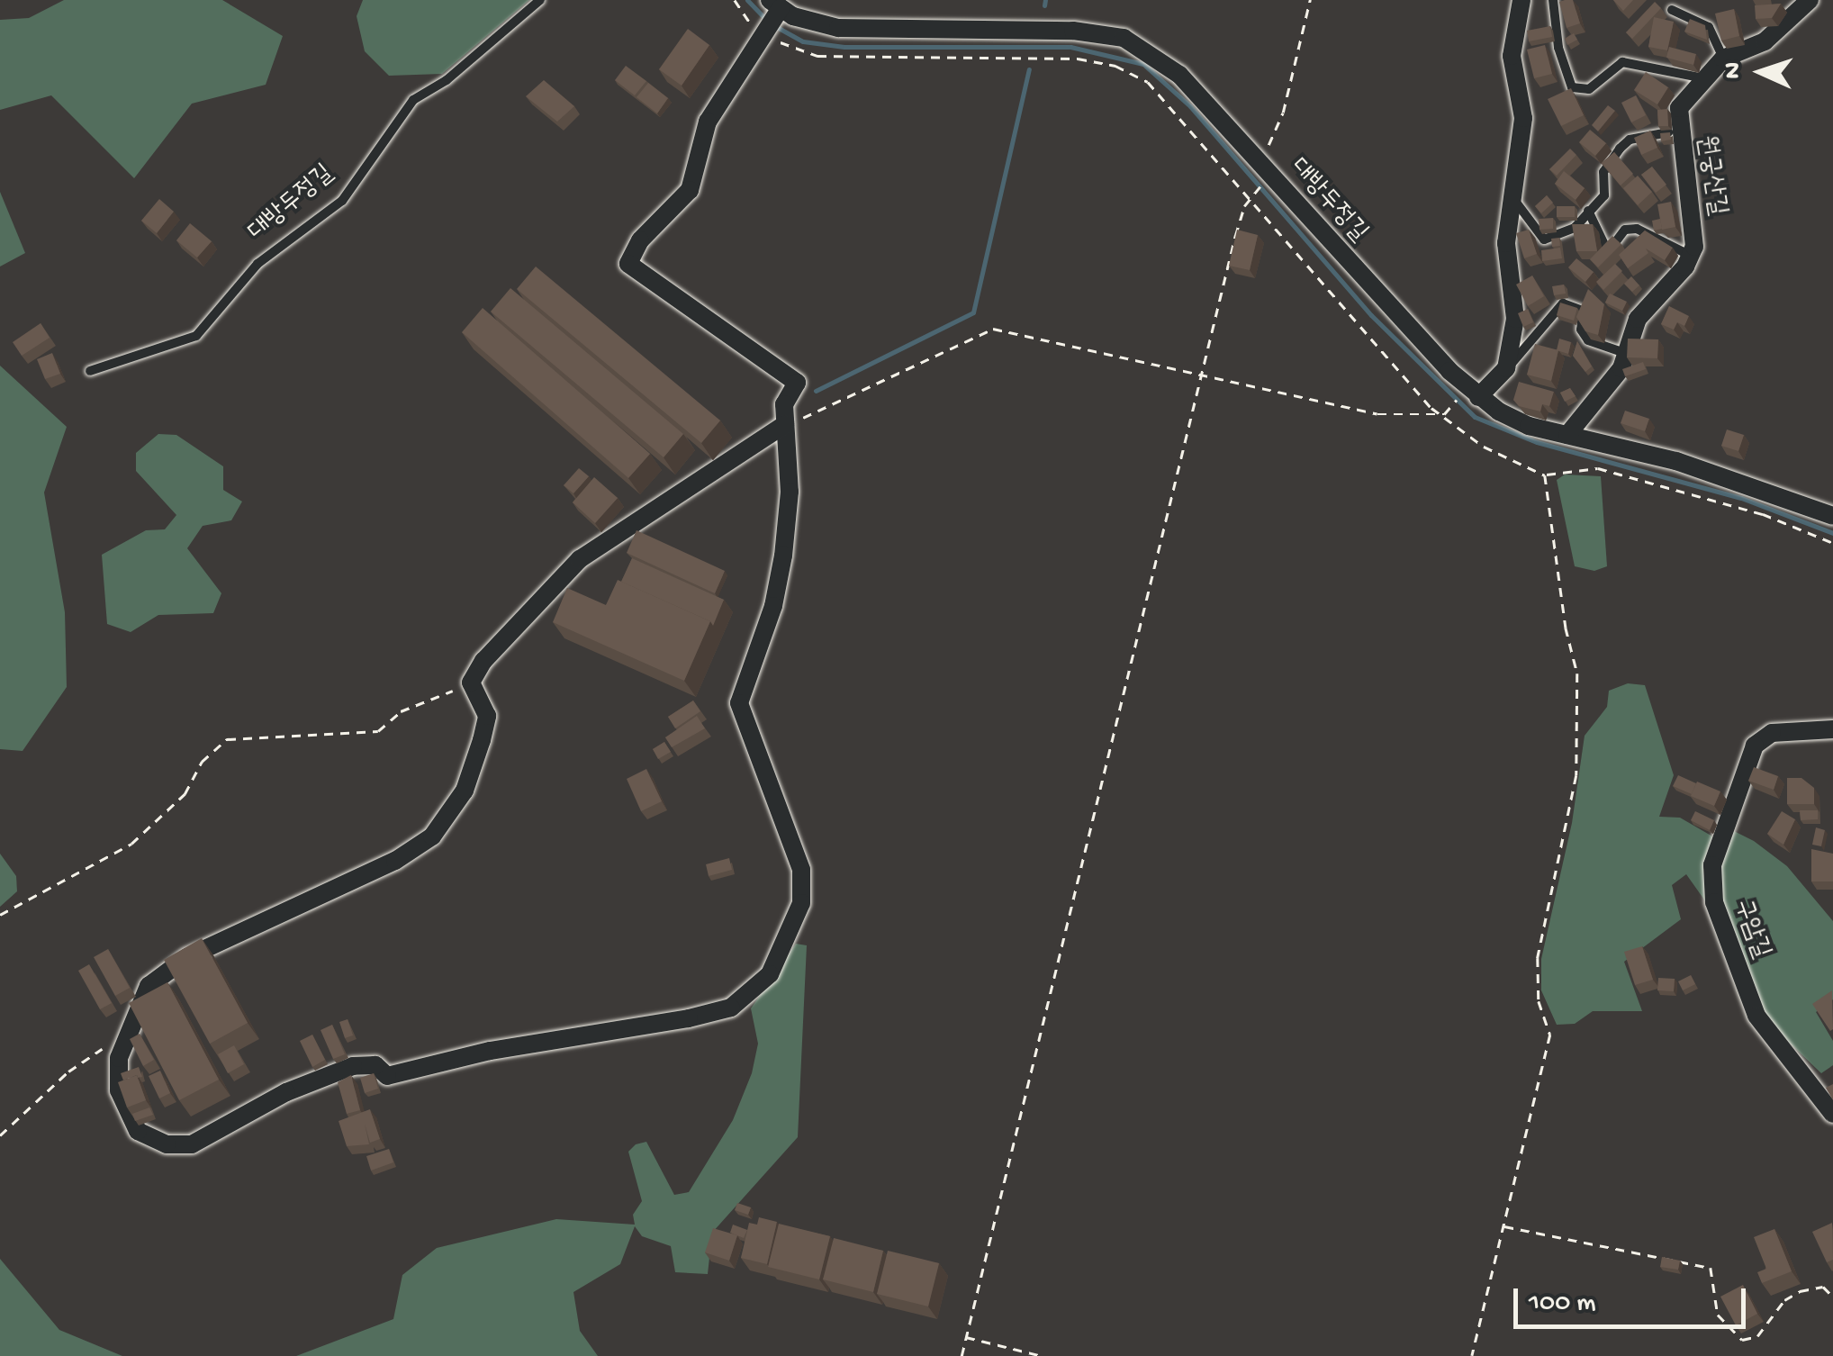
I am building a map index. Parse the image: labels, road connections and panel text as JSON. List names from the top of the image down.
{
  "streets": {
    "street": ["원궁산길", "대방두정길", "구암길"]
  },
  "scale_bar": "100 m",
  "north": "left"
}
